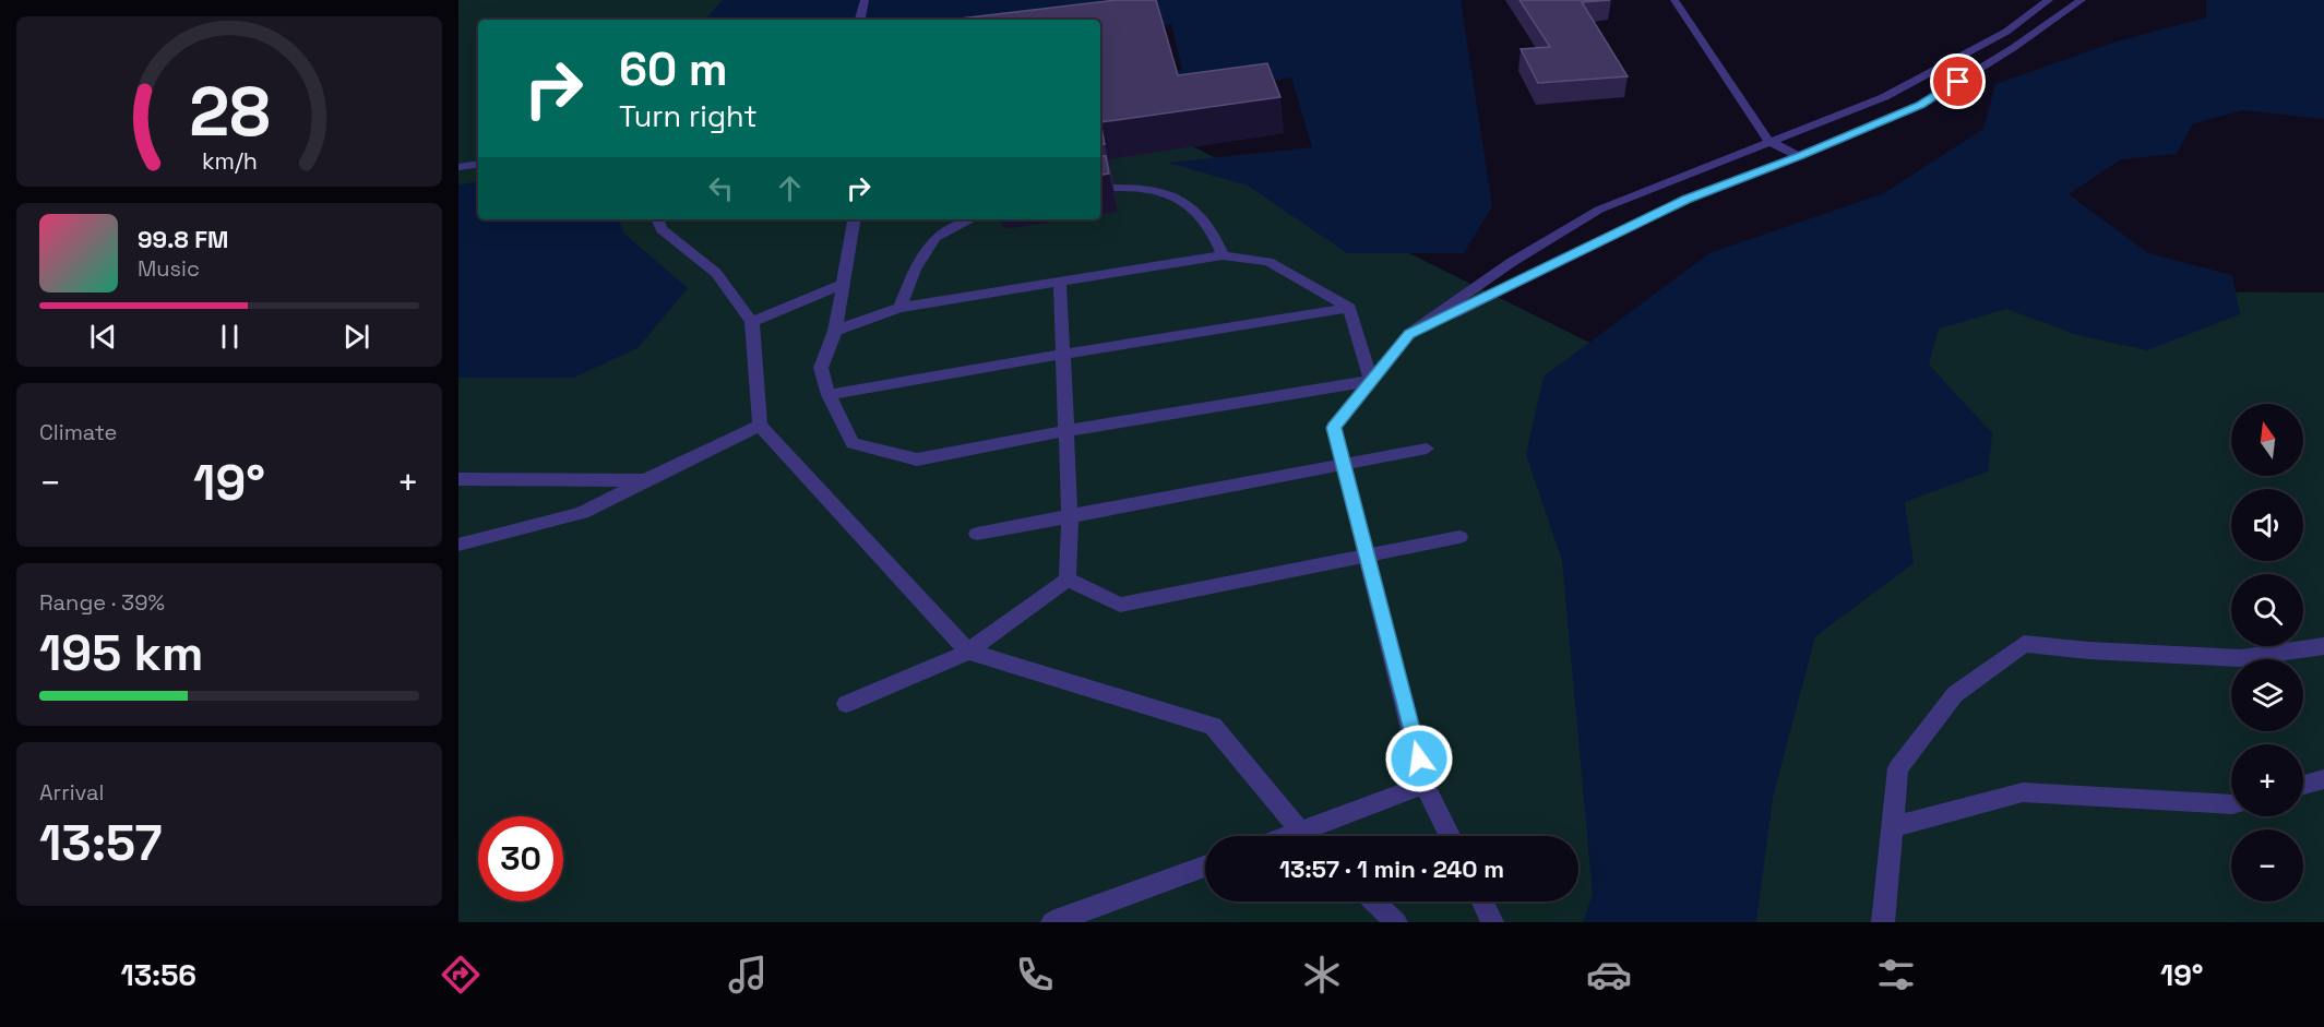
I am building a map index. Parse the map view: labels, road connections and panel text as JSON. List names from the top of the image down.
{
  "north": "top",
  "page": {
    "turn": ["60 m", "Turn right"],
    "song": ["99.8 FM", "Music"],
    "tile": [
      "Climate",
      ["Range · 39%", "195 km"],
      ["Arrival", "13:57"]
    ],
    "map_buttons": ["+", "−"],
    "heat": ["−", "19°", "+"],
    "limit": "30",
    "trip": "13:57 · 1 min · 240 m",
    "tabs": ["13:56", "19°"],
    "gauge": ["28", "km/h"]
  }
}
